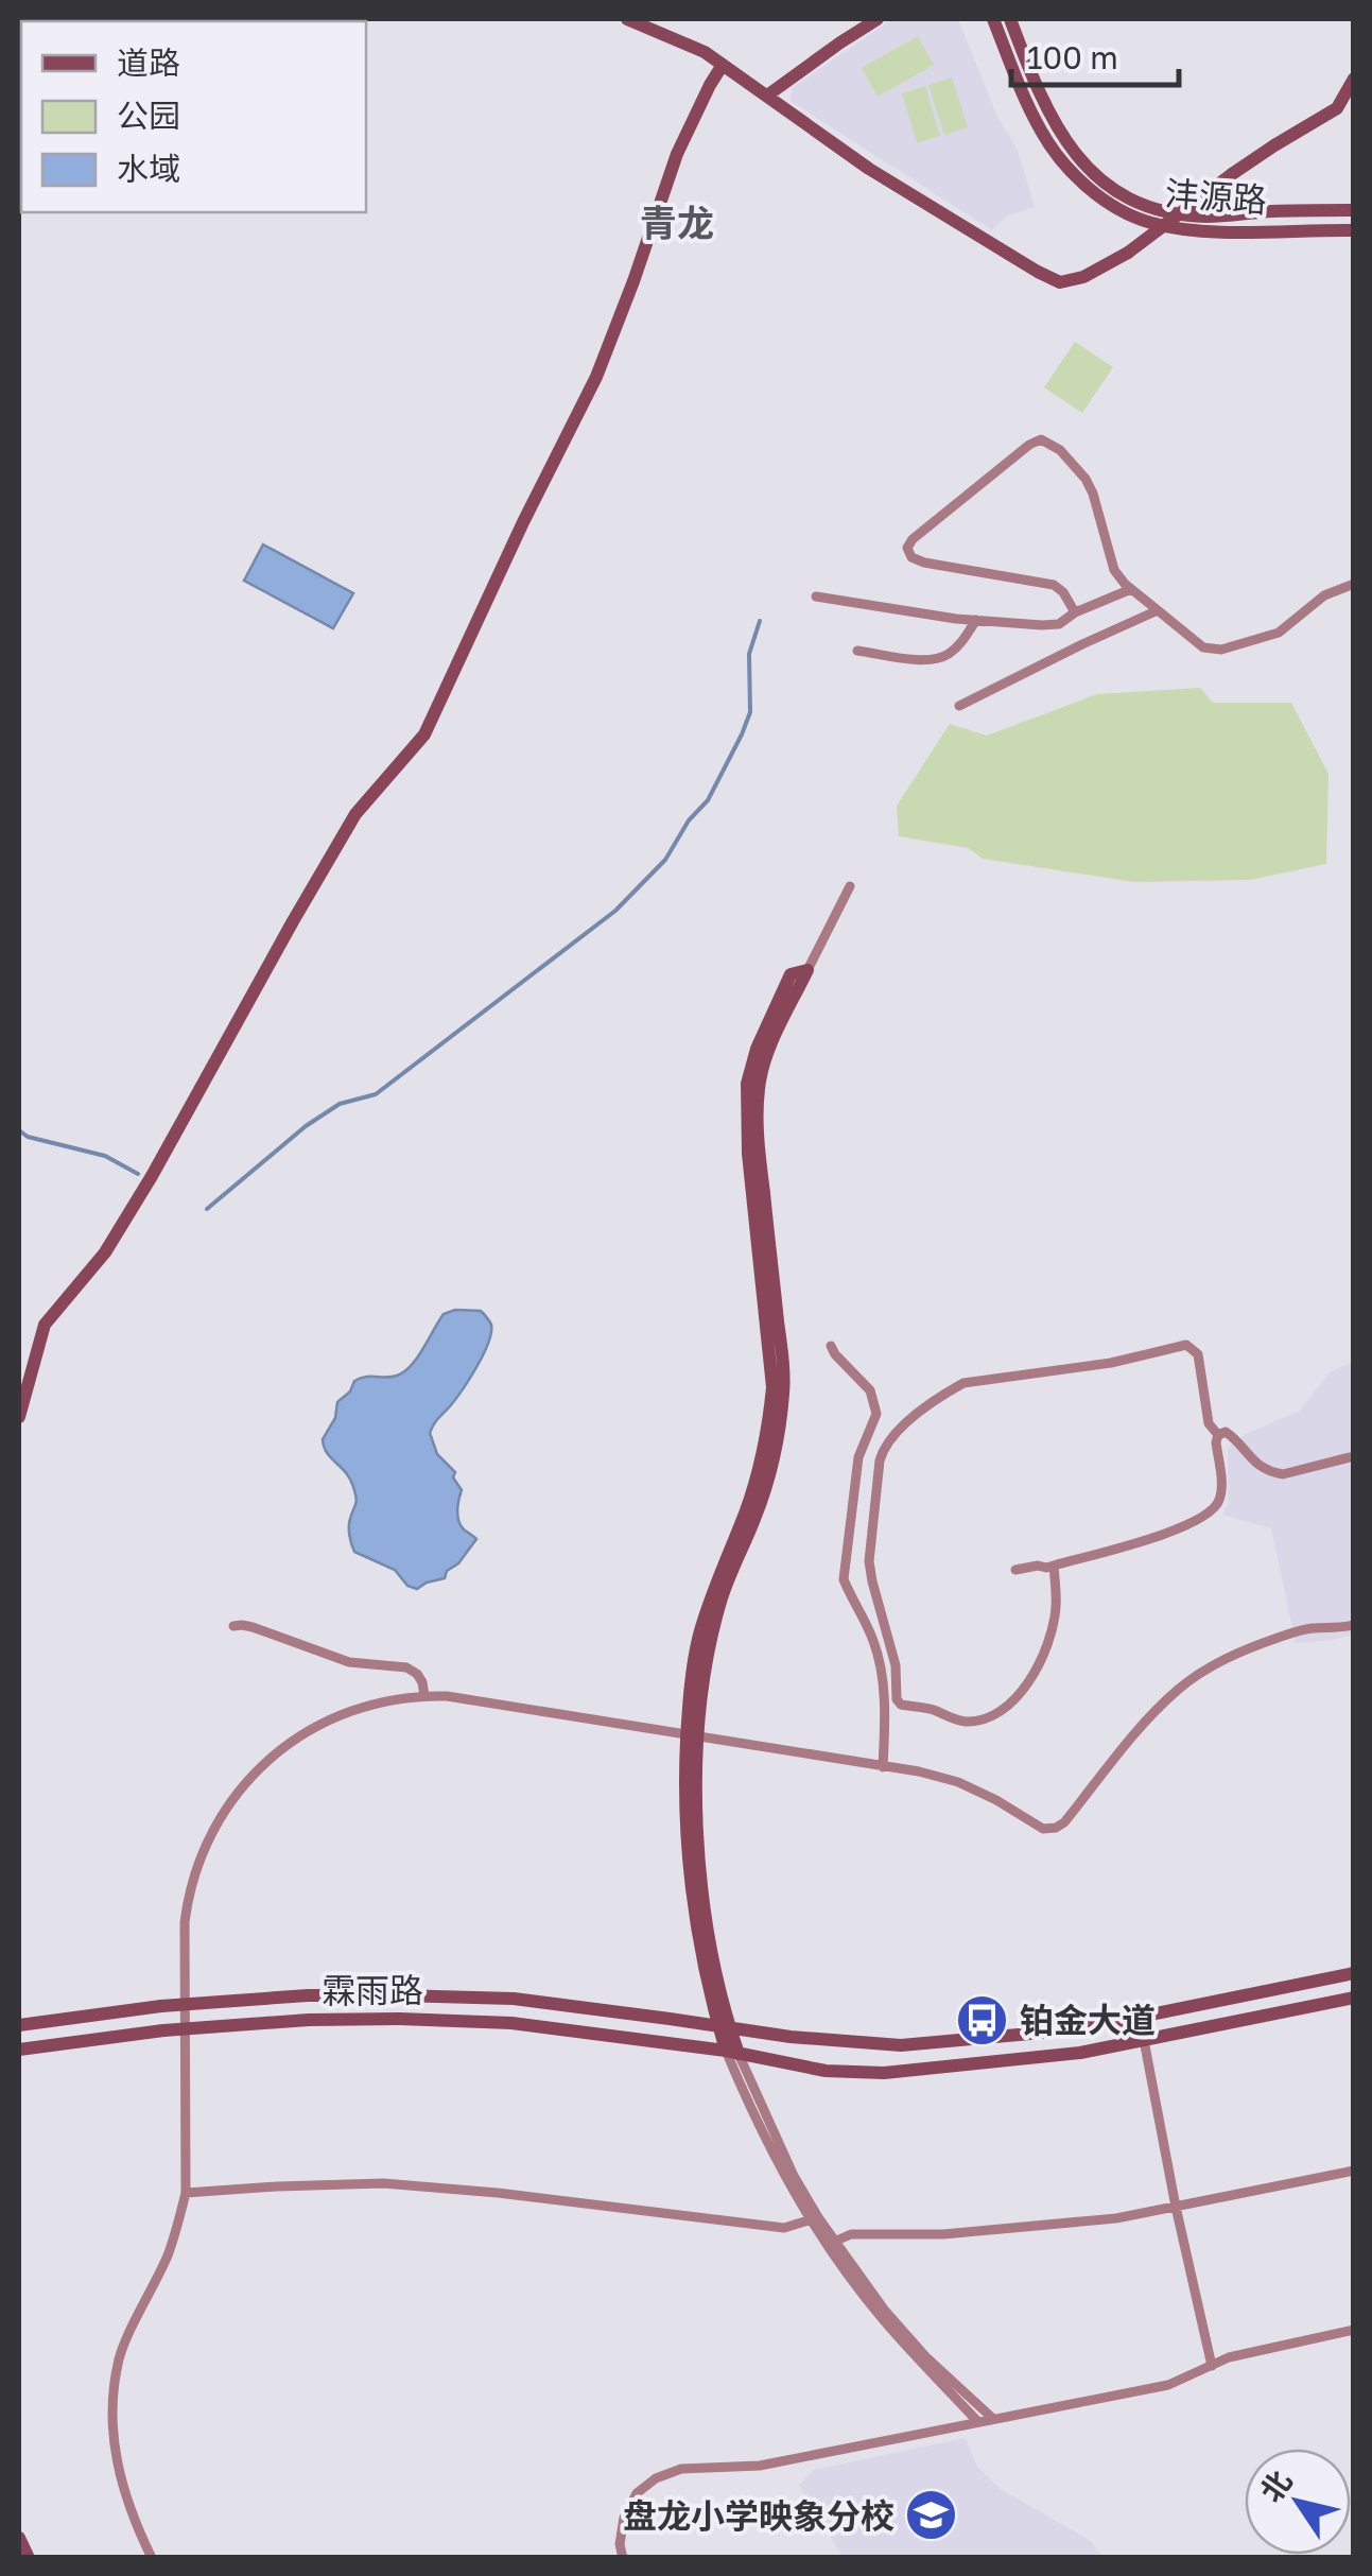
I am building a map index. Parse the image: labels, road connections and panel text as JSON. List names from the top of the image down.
{
  "streets": {
    "street": ["沣源路", "霖雨路"]
  },
  "districts": ["青龙"],
  "places": {
    "bus stop": ["铂金大道"],
    "school or university": ["盘龙小学映象分校"]
  },
  "legend": ["道路", "公园", "水域"],
  "scale_bar": "100 m",
  "north": "top left"
}
